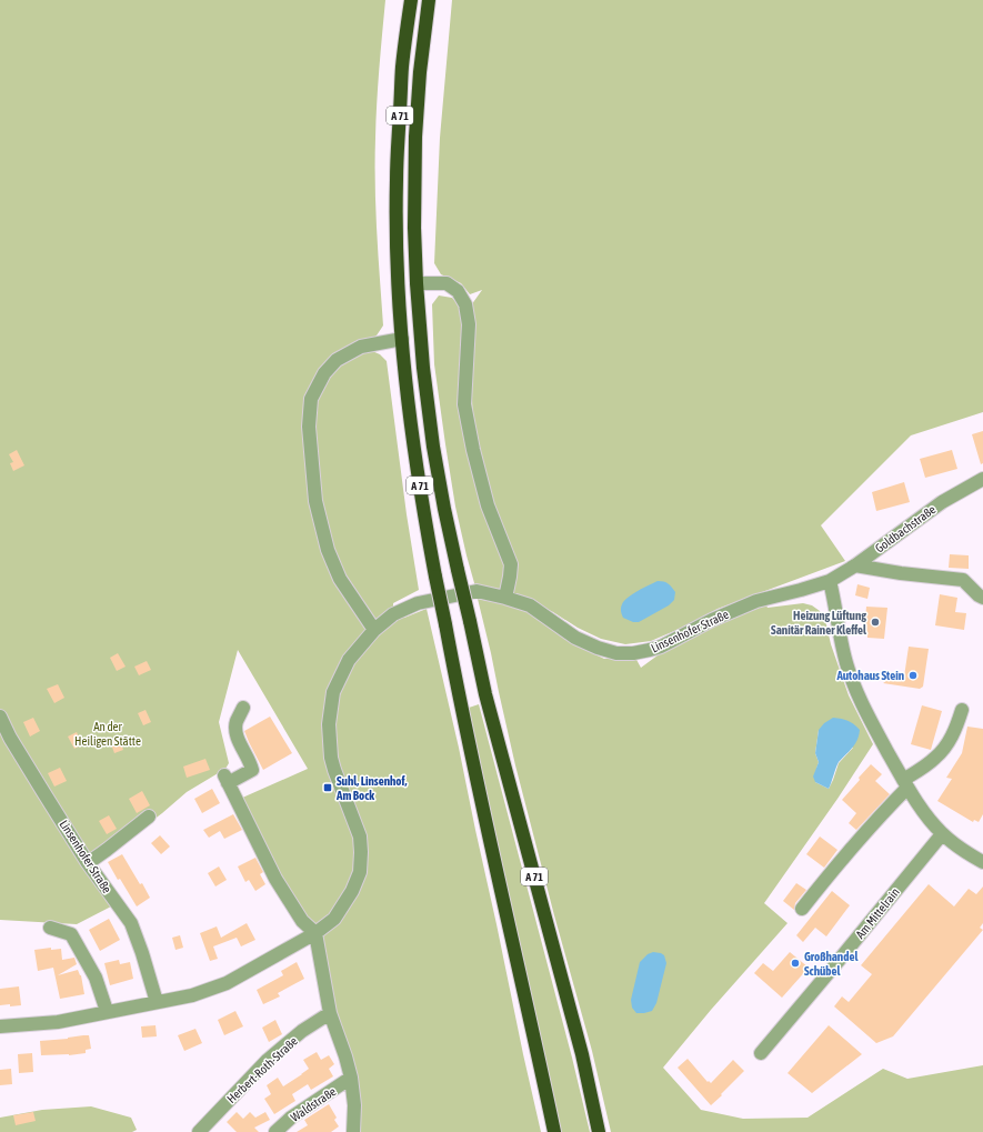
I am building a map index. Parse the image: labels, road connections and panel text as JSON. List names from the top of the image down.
{
  "streets": {
    "highway": ["A 71"],
    "street": [
      "Goldbachstraße",
      "Linsenhofer Straße",
      "Am Mittelrain",
      "Herbert-Roth-Straße",
      "Waldstraße"
    ]
  },
  "crossings": [
    ["Goldbachstraße", "Linsenhofer Straße"]
  ],
  "parks": ["An der Heiligen Stätte"],
  "places": {
    "other": ["Heizung Lüftung Sanitär Rainer Kleffel", "Autohaus Stein", "Großhandel Schübel"],
    "transit": ["Suhl, Linsenhof, Am Bock"]
  }
}
